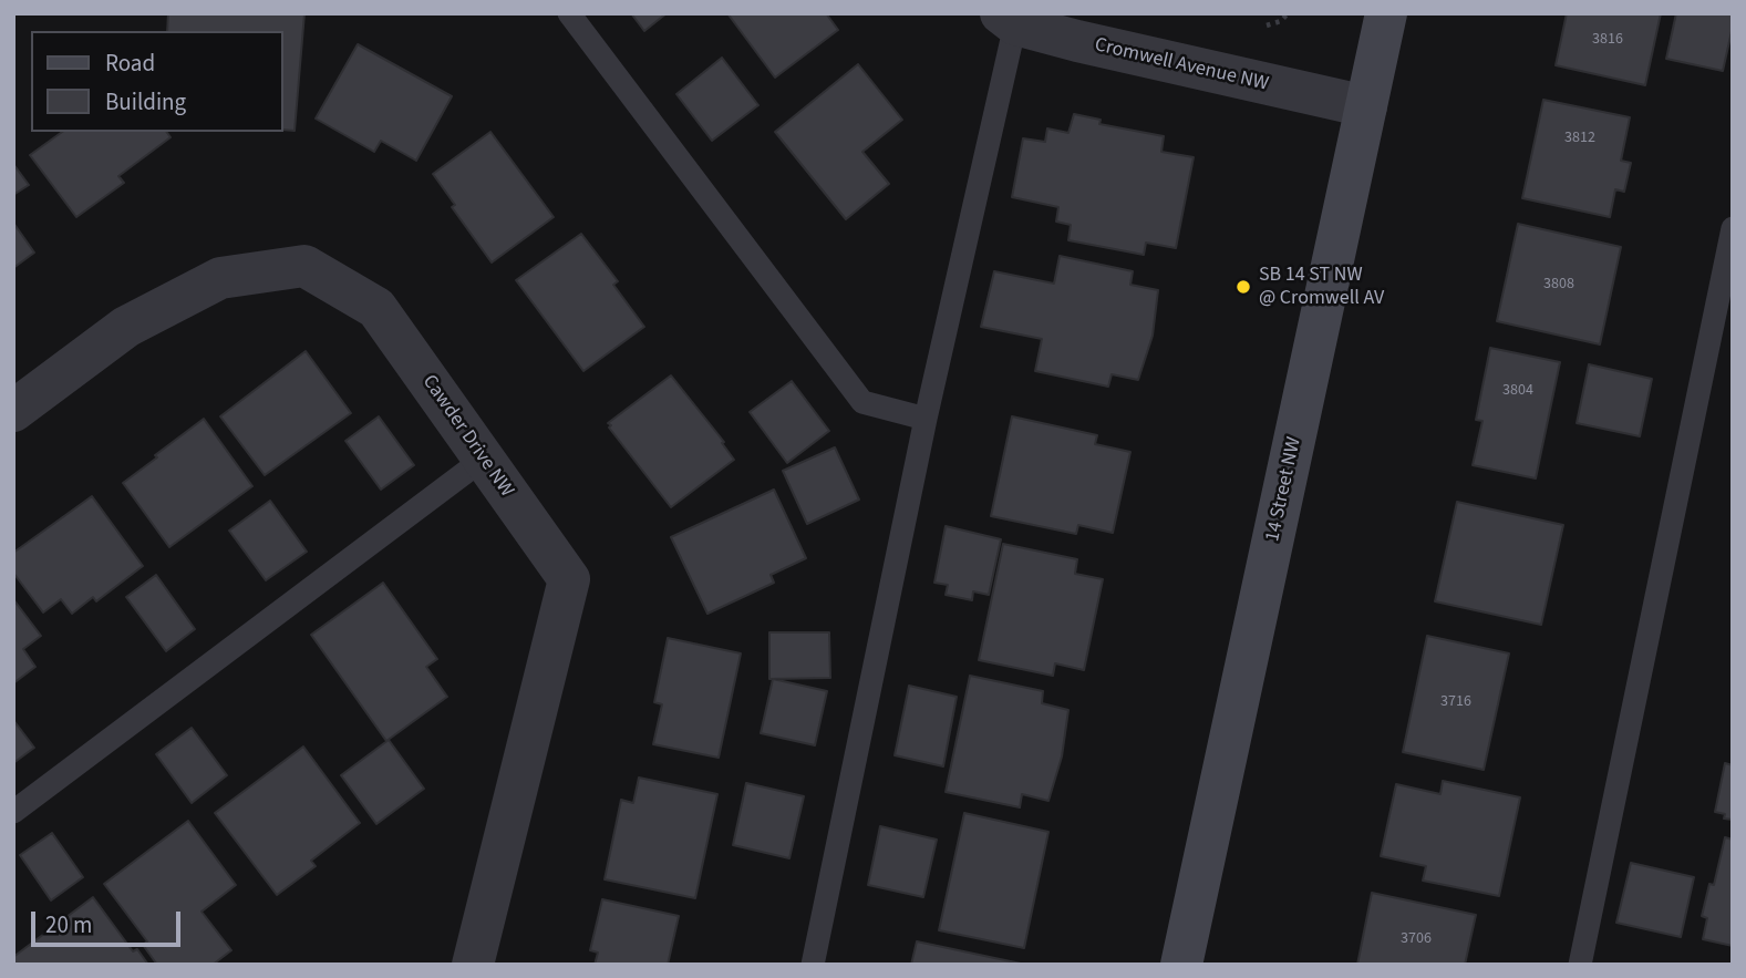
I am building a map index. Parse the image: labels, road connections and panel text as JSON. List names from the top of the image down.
{
  "streets": {
    "main road": ["14 Street NW"],
    "street": ["Cromwell Avenue NW", "Cawder Drive NW"]
  },
  "crossings": [
    ["Cromwell Avenue NW", "14 Street NW"]
  ],
  "places": ["SB 14 ST NW @ Cromwell AV"],
  "house_numbers": [
    "3816",
    "3812",
    "3808",
    "3804",
    "3716",
    "3706"
  ],
  "legend": ["Road", "Building"],
  "scale_bar": "20 m"
}
